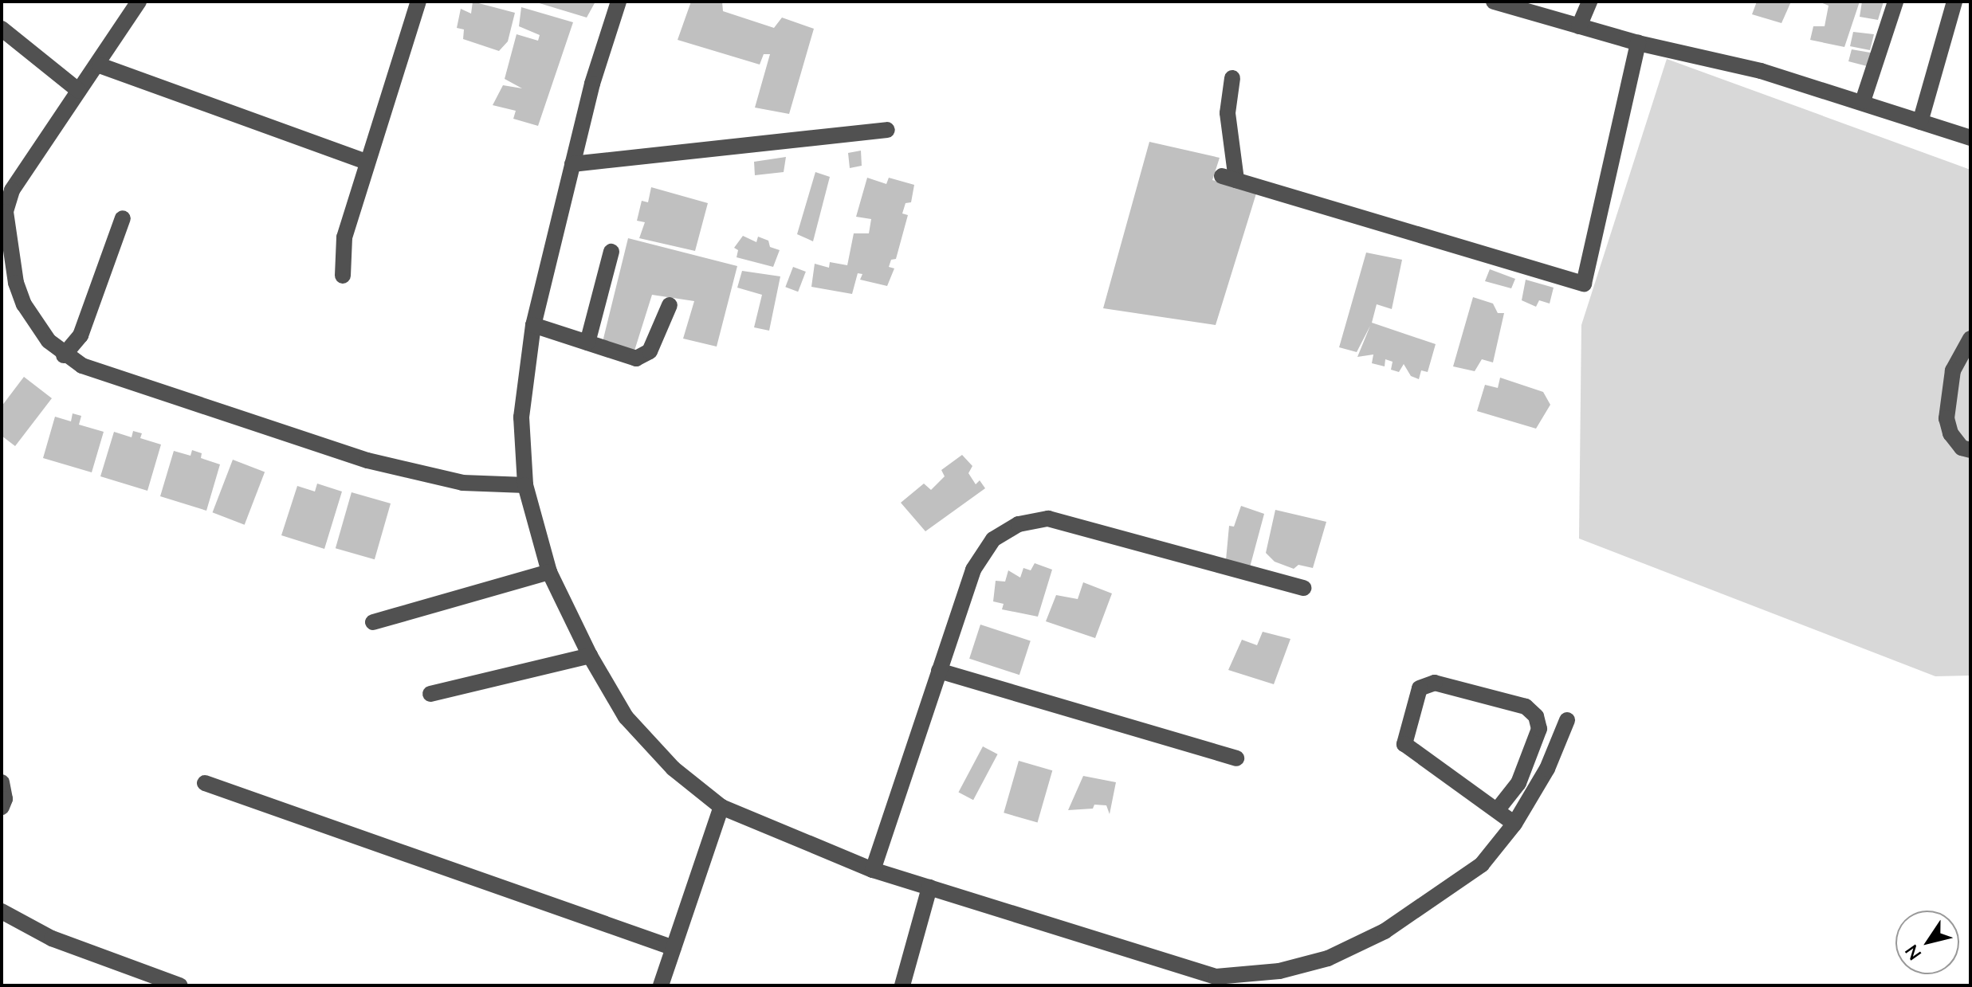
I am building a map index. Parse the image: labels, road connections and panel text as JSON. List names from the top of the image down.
{
  "north": "bottom left"
}
